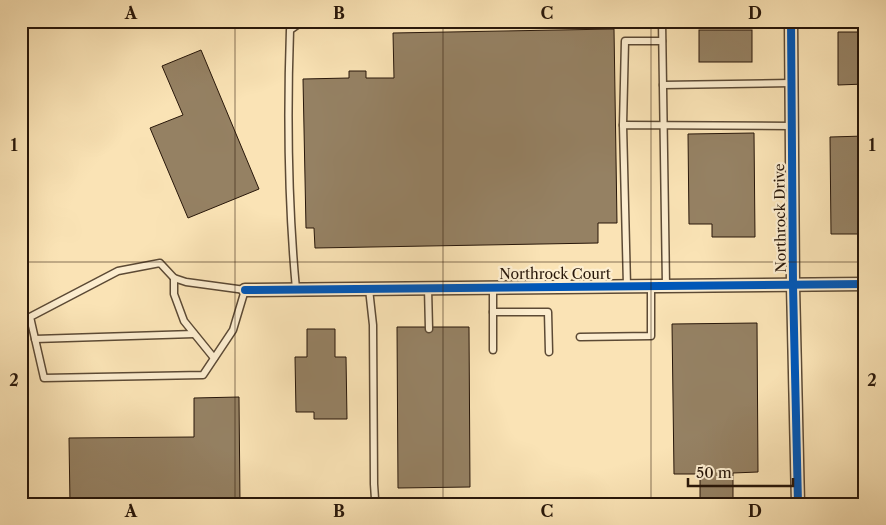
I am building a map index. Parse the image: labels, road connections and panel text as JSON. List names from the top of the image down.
{
  "streets": {
    "street": ["Northrock Drive", "Northrock Court"]
  },
  "crossings": [
    ["Northrock Drive", "Northrock Court"]
  ],
  "scale_bar": "50 m",
  "grid": {
    "columns": [
      "A",
      "B",
      "C",
      "D"
    ],
    "rows": ["1", "2"]
  }
}
